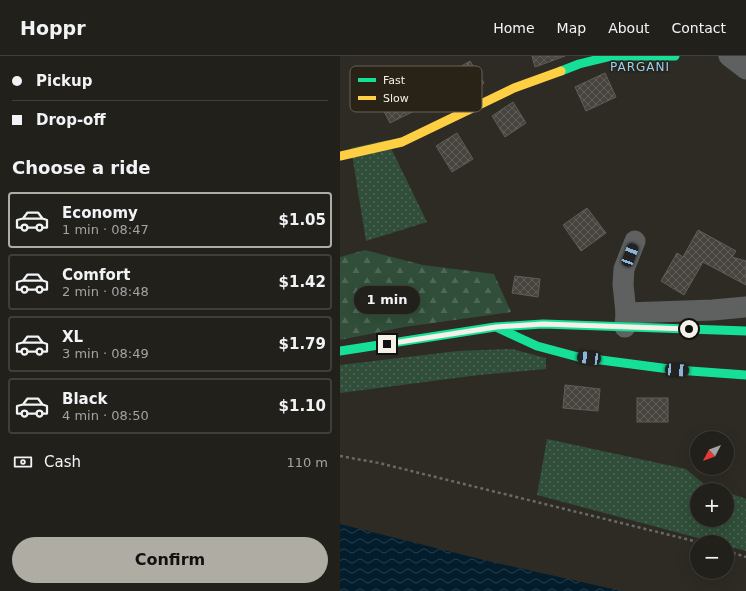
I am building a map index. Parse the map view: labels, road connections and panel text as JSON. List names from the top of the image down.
{
  "districts": ["PARGANI"],
  "legend": ["Fast", "Slow"],
  "north": "bottom left",
  "page": {
    "header": "Hoppr",
    "nav": [
      "Home",
      "Map",
      "About",
      "Contact"
    ],
    "banner": ["Pickup", "Drop-off"],
    "heading": "Choose a ride",
    "list": [
      {
        "name": "Economy",
        "note": "1 min · 08:47",
        "value": "$1.05"
      },
      {
        "name": "Comfort",
        "note": "2 min · 08:48",
        "value": "$1.42"
      },
      {
        "name": "XL",
        "note": "3 min · 08:49",
        "value": "$1.79"
      },
      {
        "name": "Black",
        "note": "4 min · 08:50",
        "value": "$1.10"
      }
    ],
    "bubble": "1 min",
    "map_buttons": ["+", "−"],
    "pay": ["Cash", "110 m"],
    "buttons": "Confirm"
  }
}
